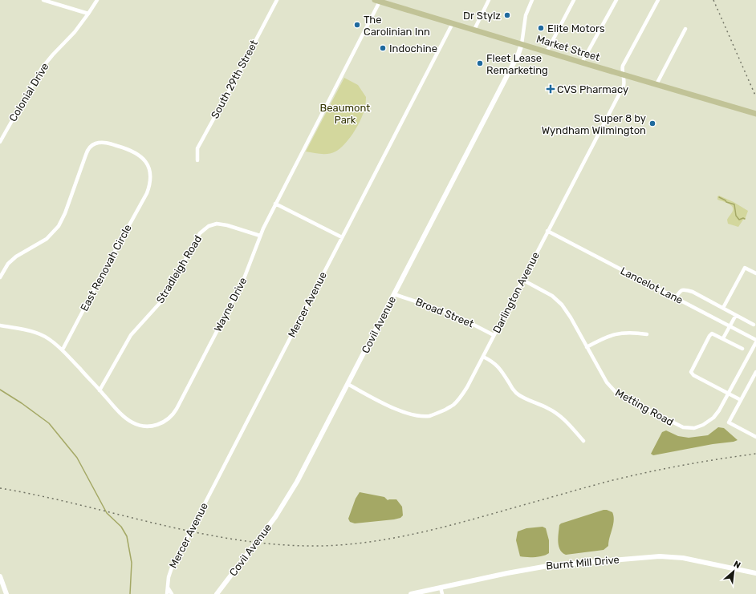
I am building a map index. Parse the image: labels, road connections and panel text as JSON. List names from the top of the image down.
{
  "streets": {
    "main road": ["Market Street", "Covil Avenue", "Burnt Mill Drive"],
    "street": [
      "South 29th Street",
      "Colonial Drive",
      "East Renovah Circle",
      "Stradleigh Road",
      "Lancelot Lane",
      "Darlington Avenue",
      "Wayne Drive",
      "Mercer Avenue",
      "Broad Street",
      "Metting Road"
    ]
  },
  "crossings": [
    ["Market Street", "Darlington Avenue"],
    ["Market Street", "Wayne Drive"],
    ["Market Street", "Mercer Avenue"],
    ["Market Street", "Covil Avenue"],
    ["East Renovah Circle", "Wayne Drive"],
    ["Stradleigh Road", "Wayne Drive"],
    ["Lancelot Lane", "Darlington Avenue"],
    ["Lancelot Lane", "Metting Road"],
    ["Darlington Avenue", "Broad Street"],
    ["Darlington Avenue", "Covil Avenue"],
    ["Darlington Avenue", "Metting Road"],
    ["Broad Street", "Covil Avenue"]
  ],
  "parks": ["Beaumont Park"],
  "places": {
    "other": [
      "Dr Stylz",
      "The Carolinian Inn",
      "Elite Motors",
      "Indochine",
      "Fleet Lease Remarketing",
      "Super 8 by Wyndham Wilmington"
    ],
    "health": ["CVS Pharmacy"]
  },
  "north": "top right"
}
